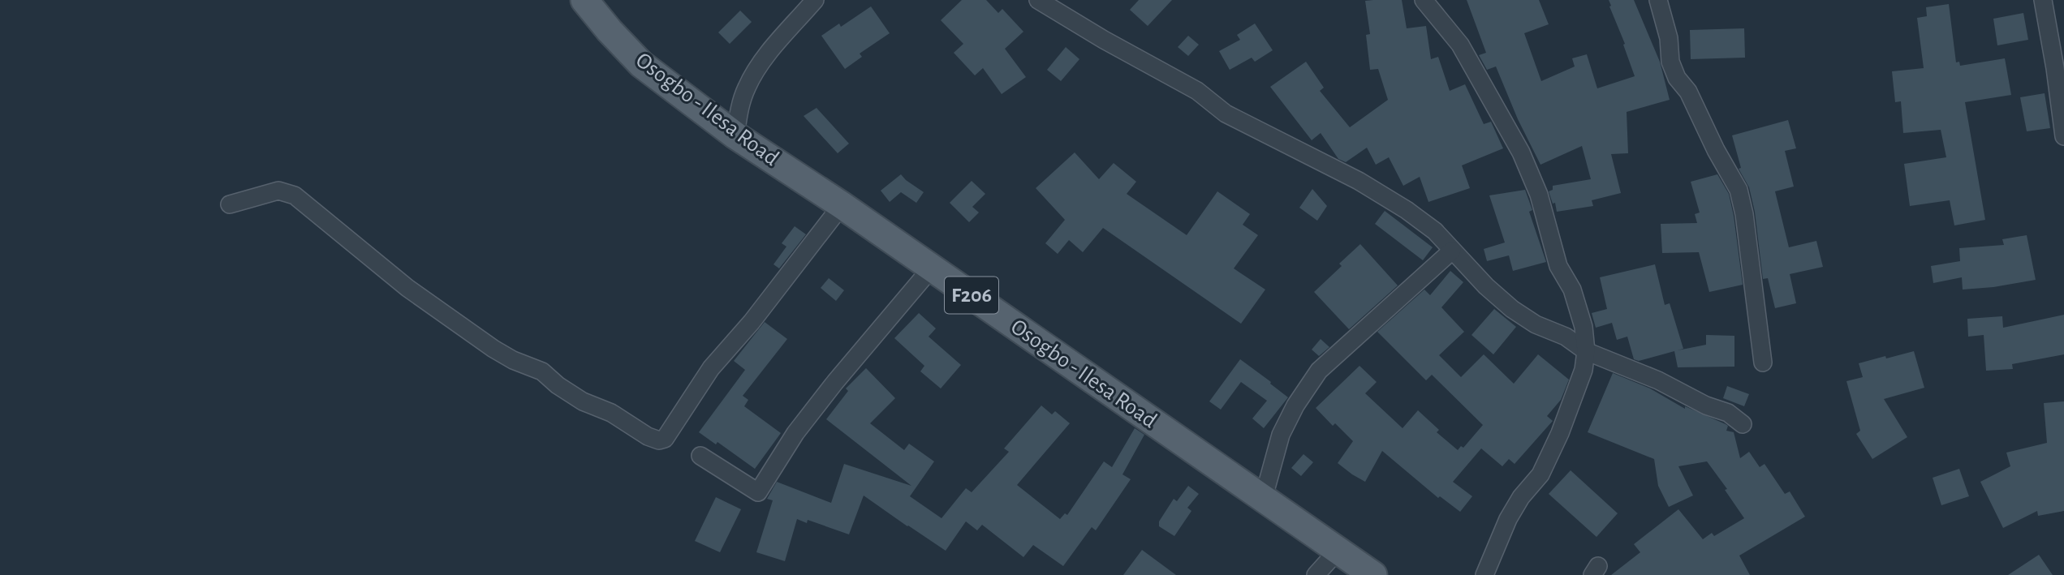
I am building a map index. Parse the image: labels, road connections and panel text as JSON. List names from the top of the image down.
{
  "streets": {
    "main road": ["Osogbo - Ilesa Road", "F206"]
  }
}
